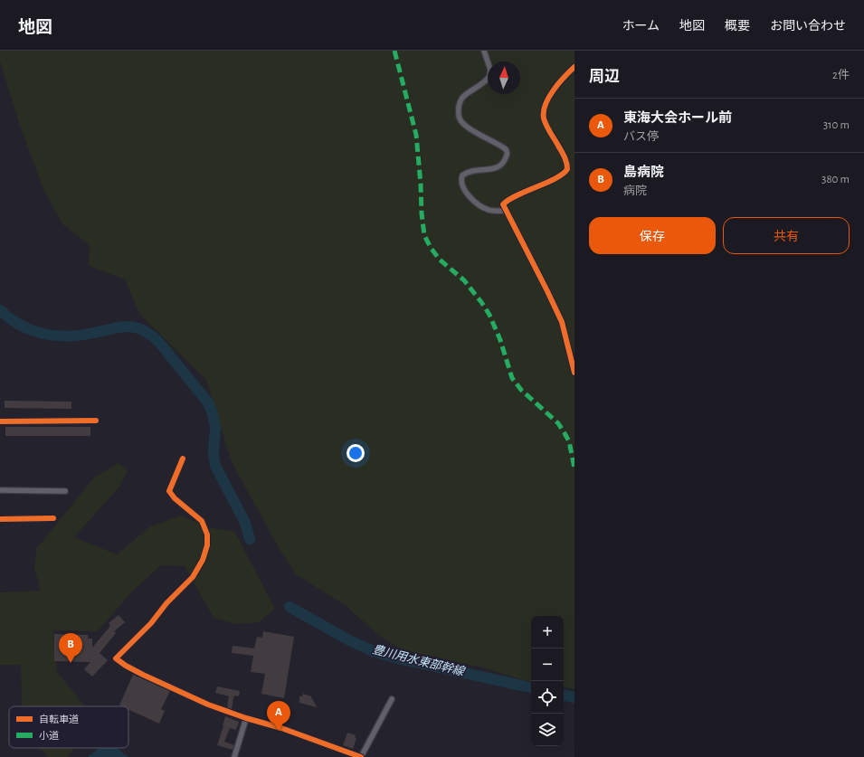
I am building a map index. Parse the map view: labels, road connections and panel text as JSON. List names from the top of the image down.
{
  "water": ["豊川用水東部幹線"],
  "legend": ["自転車道", "小道"],
  "north": "top",
  "page": {
    "header": "地図",
    "nav": [
      "ホーム",
      "地図",
      "概要",
      "お問い合わせ"
    ],
    "heading": ["周辺", "2件"],
    "list": [
      {
        "mark": "A",
        "name": "東海大会ホール前",
        "note": "バス停",
        "value": "310 m"
      },
      {
        "mark": "B",
        "name": "島病院",
        "note": "病院",
        "value": "380 m"
      }
    ],
    "buttons": ["保存", "共有"],
    "map_buttons": ["+", "−"],
    "pins": ["B", "A"]
  }
}
